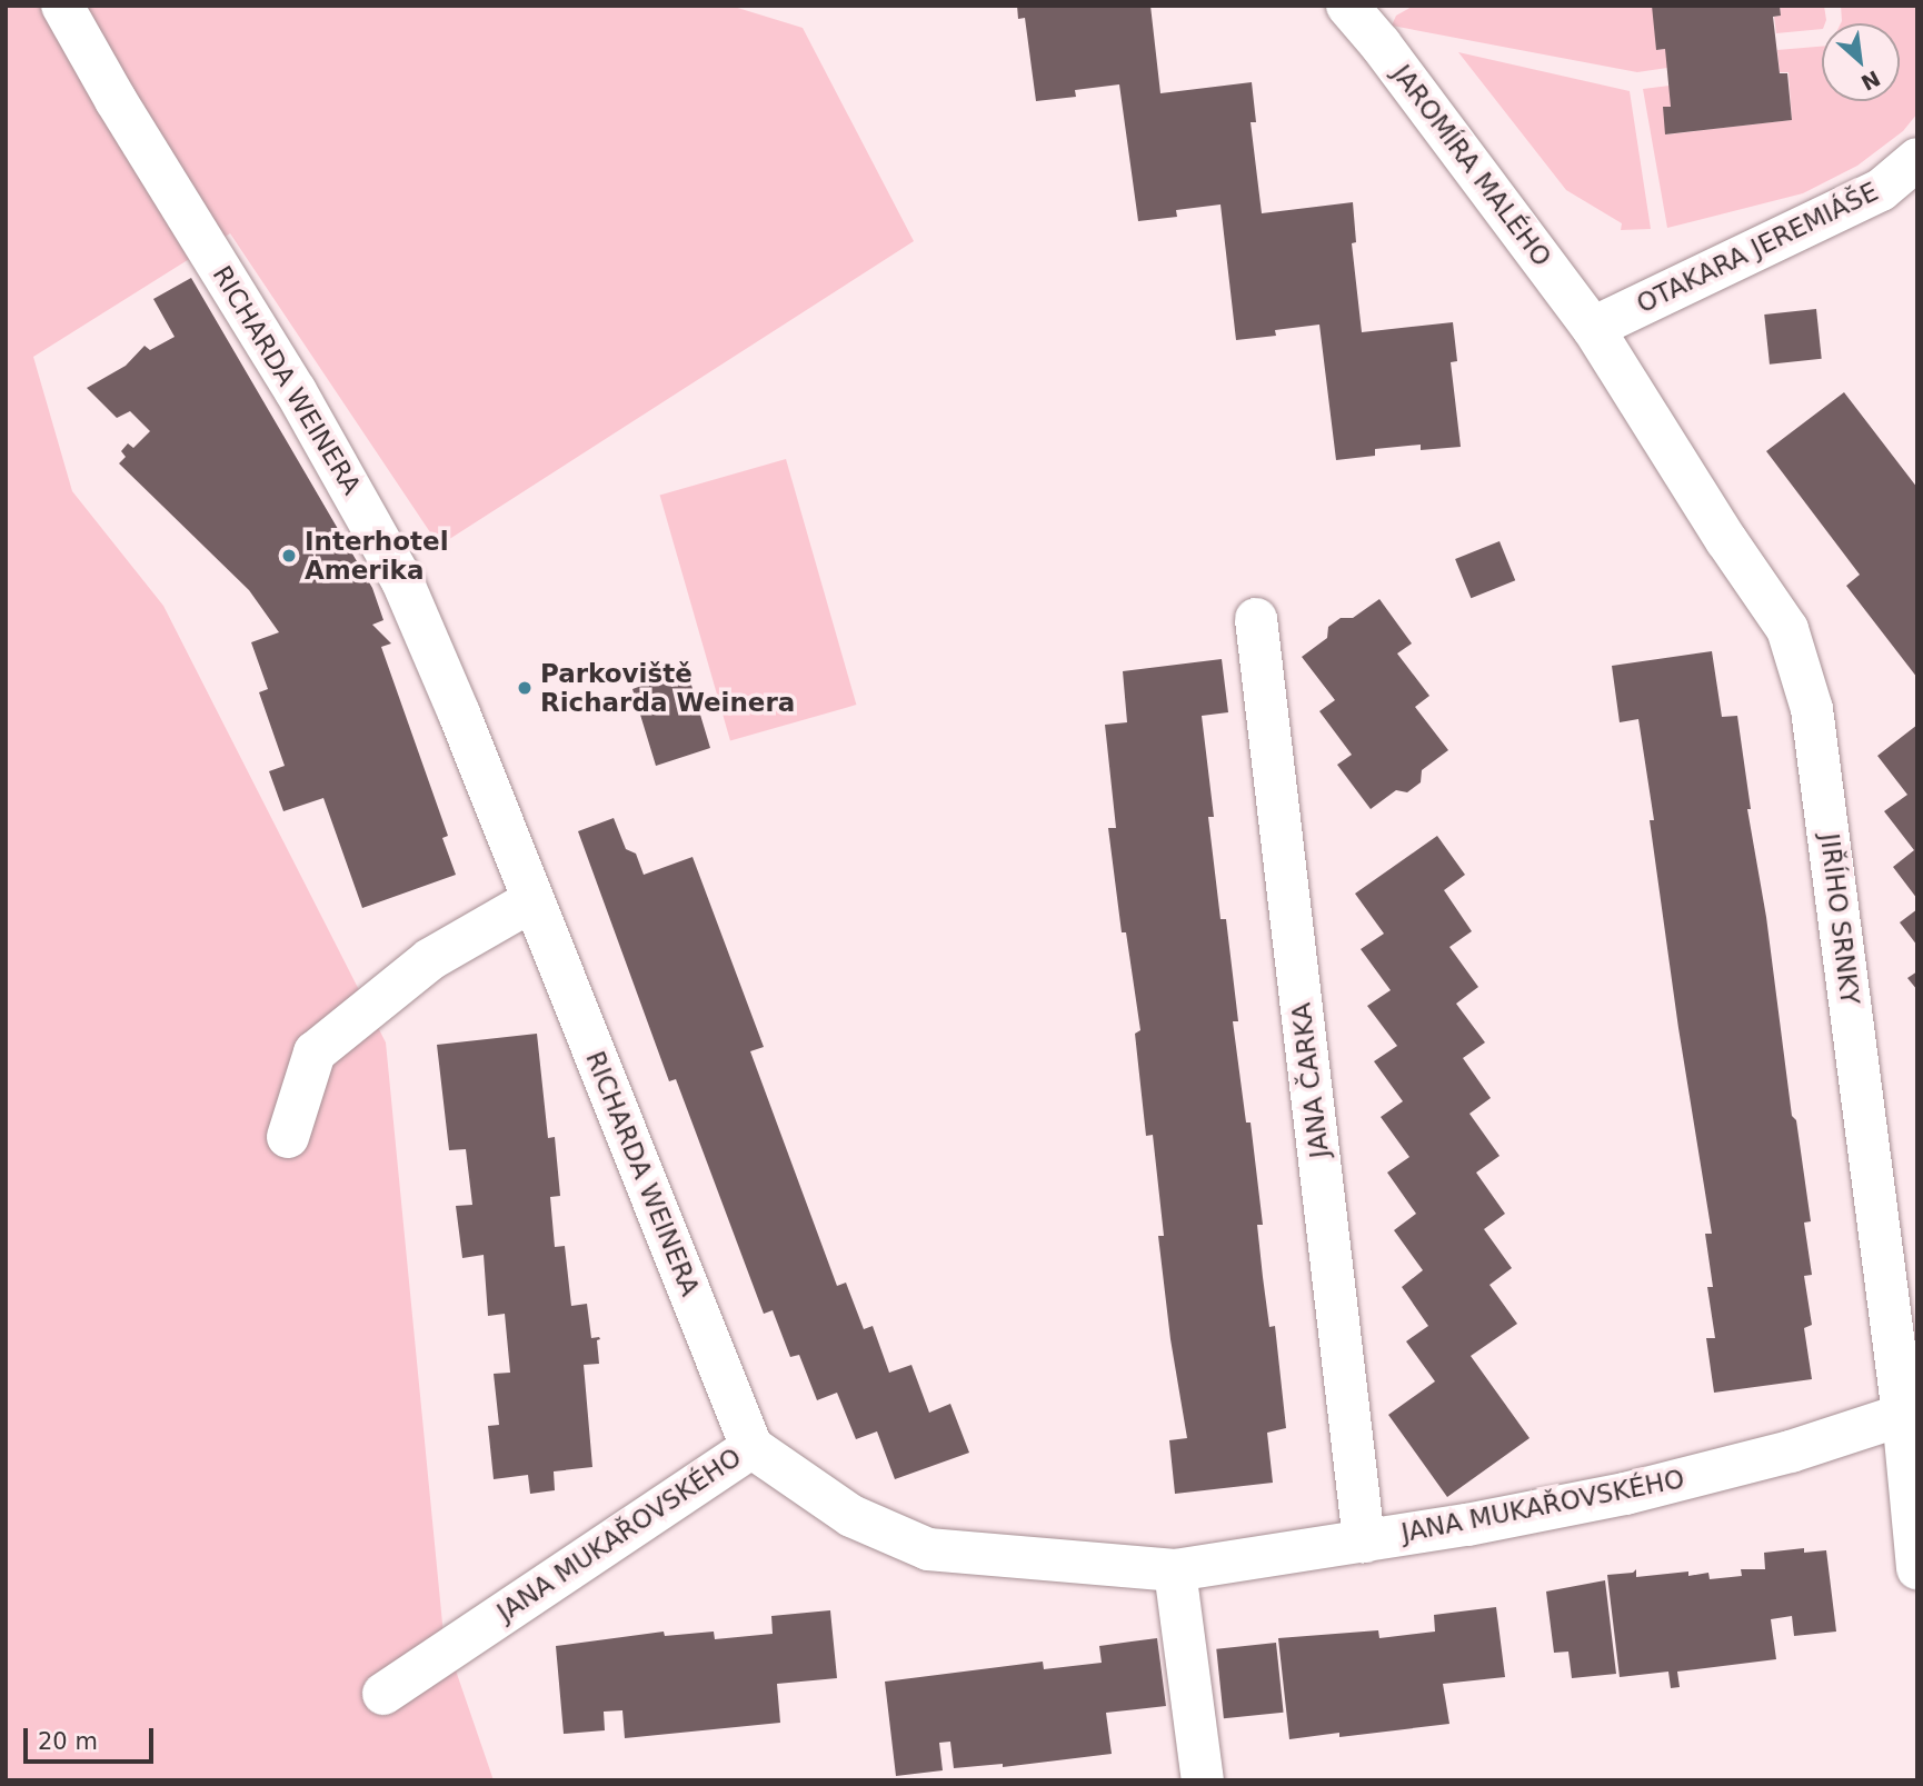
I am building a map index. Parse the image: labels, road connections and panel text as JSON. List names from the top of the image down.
{
  "streets": {
    "street": [
      "JAROMÍRA MALÉHO",
      "OTAKARA JEREMIÁŠE",
      "RICHARDA WEINERA",
      "JIŘÍHO SRNKY",
      "JANA ČARKA",
      "JANA MUKAŘOVSKÉHO"
    ]
  },
  "crossings": [
    ["JAROMÍRA MALÉHO", "OTAKARA JEREMIÁŠE"],
    ["JAROMÍRA MALÉHO", "JIŘÍHO SRNKY"],
    ["OTAKARA JEREMIÁŠE", "JIŘÍHO SRNKY"],
    ["RICHARDA WEINERA", "JANA MUKAŘOVSKÉHO"],
    ["JIŘÍHO SRNKY", "JANA MUKAŘOVSKÉHO"],
    ["JANA ČARKA", "JANA MUKAŘOVSKÉHO"]
  ],
  "places": ["Interhotel Amerika", "Parkoviště Richarda Weinera"],
  "scale_bar": "20 m",
  "north": "bottom right"
}
